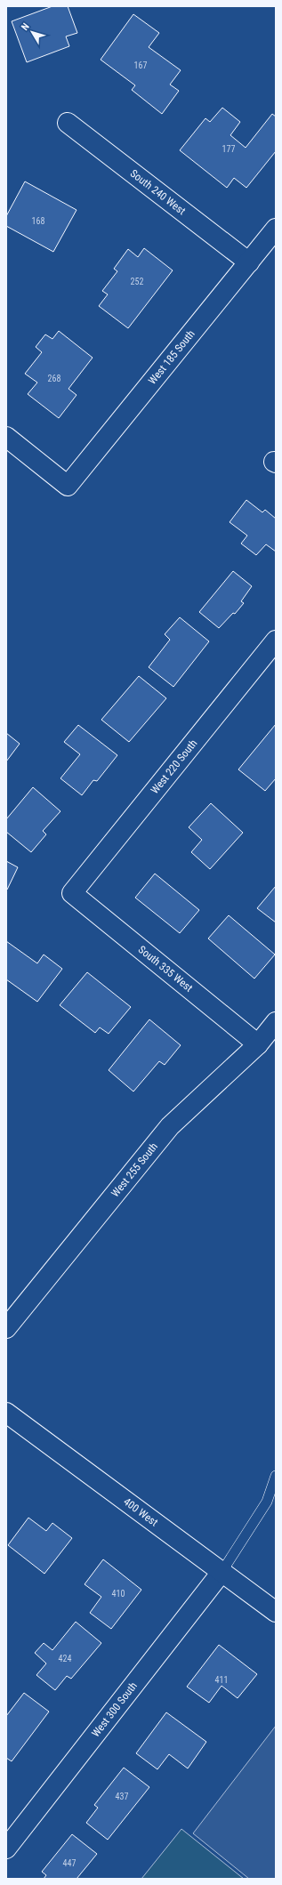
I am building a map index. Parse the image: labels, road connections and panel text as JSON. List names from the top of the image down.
{
  "streets": {
    "street": [
      "South 240 West",
      "West 185 South",
      "West 220 South",
      "South 335 West",
      "West 255 South",
      "400 West",
      "West 300 South"
    ]
  },
  "crossings": [
    ["South 240 West", "West 185 South"],
    ["West 220 South", "South 335 West"],
    ["South 335 West", "West 255 South"],
    ["400 West", "West 300 South"]
  ],
  "house_numbers": [
    "167",
    "177",
    "168",
    "252",
    "268",
    "410",
    "424",
    "411",
    "437",
    "447"
  ],
  "north": "top left"
}
